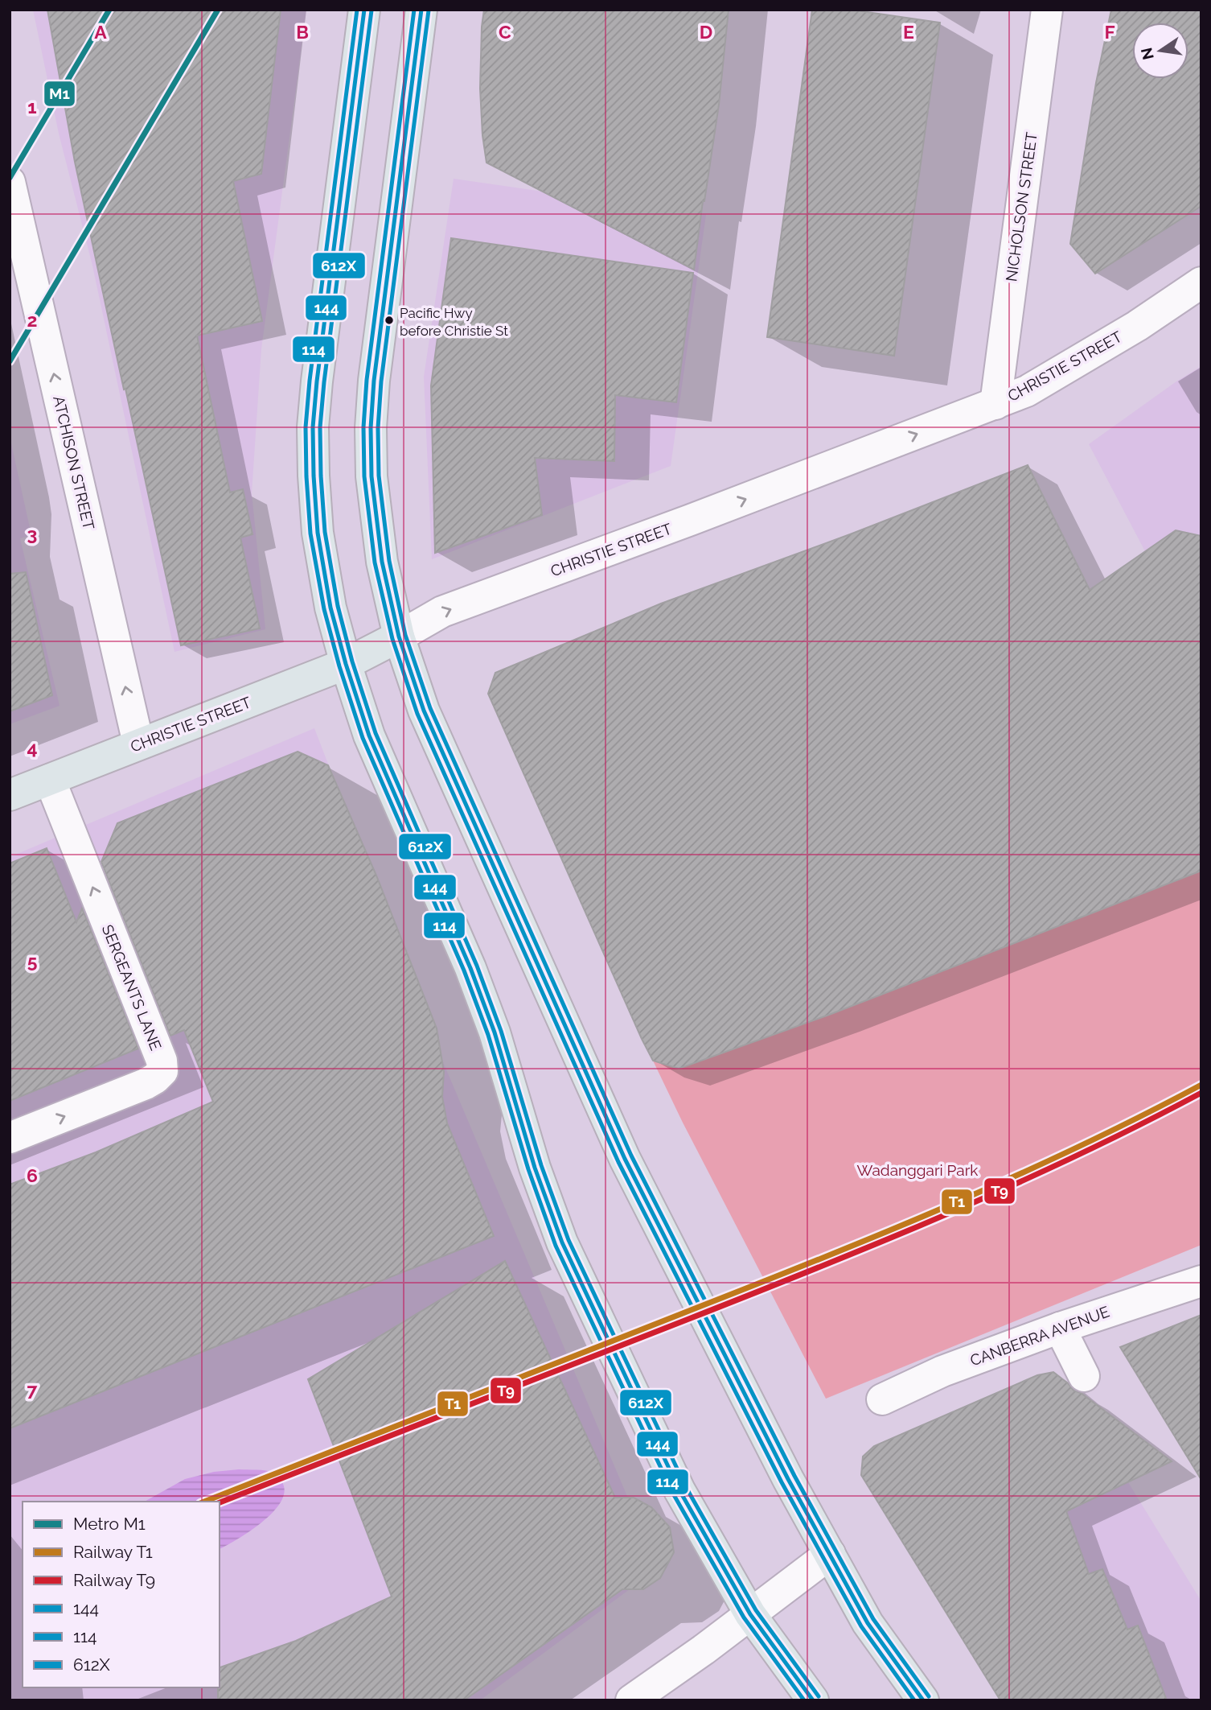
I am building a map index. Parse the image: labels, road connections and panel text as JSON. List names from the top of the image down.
{
  "streets": {
    "main road": ["CHRISTIE STREET"],
    "street": [
      "NICHOLSON STREET",
      "ATCHISON STREET",
      "SERGEANTS LANE",
      "CANBERRA AVENUE"
    ]
  },
  "crossings": [
    ["NICHOLSON STREET", "CHRISTIE STREET"],
    ["CHRISTIE STREET", "ATCHISON STREET"],
    ["CHRISTIE STREET", "SERGEANTS LANE"]
  ],
  "one_way": ["CHRISTIE STREET", "ATCHISON STREET"],
  "parks": ["Wadanggari Park"],
  "places": ["Pacific Hwy before Christie St"],
  "lines": [
    "metro line M1",
    "transit line 144",
    "transit line 114",
    "transit line 612X",
    "rail line T1",
    "rail line T9"
  ],
  "legend": [
    "Metro M1",
    "Railway T1",
    "Railway T9",
    "144",
    "114",
    "612X"
  ],
  "north": "left",
  "grid": {
    "columns": [
      "A",
      "B",
      "C",
      "D",
      "E",
      "F"
    ],
    "rows": [
      "1",
      "2",
      "3",
      "4",
      "5",
      "6",
      "7"
    ]
  }
}
